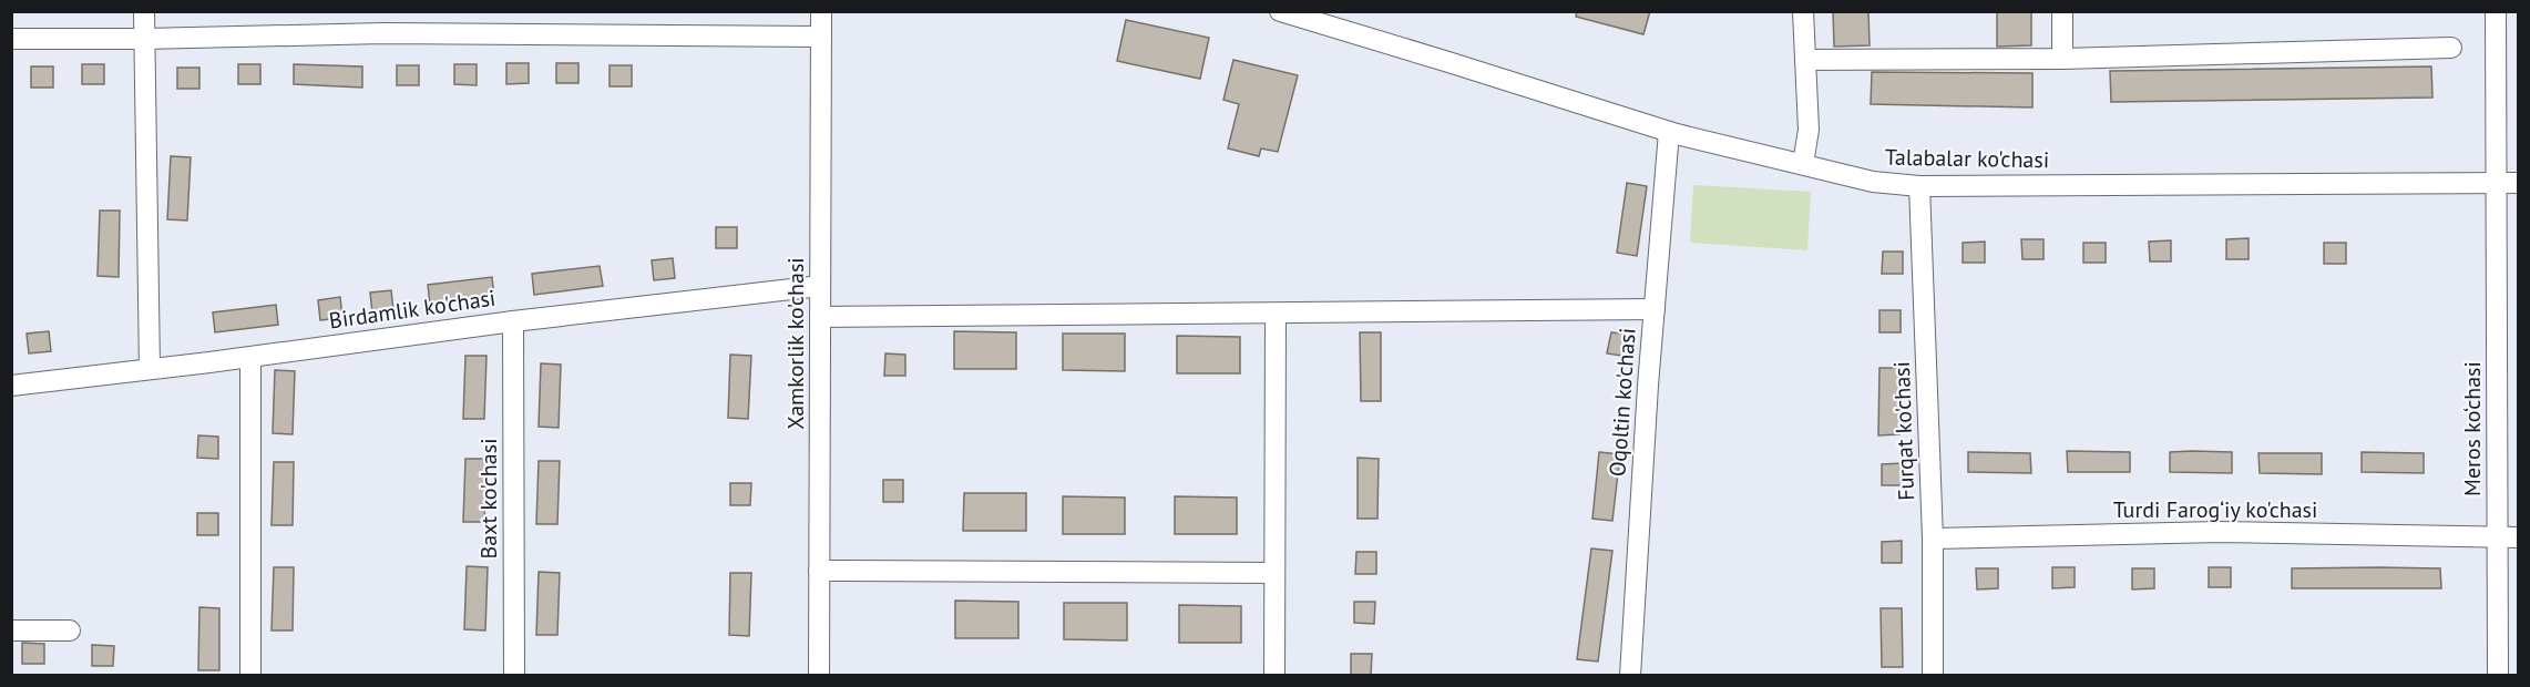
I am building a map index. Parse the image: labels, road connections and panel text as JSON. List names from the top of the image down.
{
  "streets": {
    "street": [
      "Talabalar ko'chasi",
      "Birdamlik ko'chasi",
      "Xamkorlik ko'chasi",
      "Oqoltin ko'chasi",
      "Meros ko‘chasi",
      "Furqat ko'chasi",
      "Baxt ko'chasi",
      "Turdi Farog‘iy ko'chasi"
    ]
  },
  "crossings": [
    ["Talabalar ko'chasi", "Oqoltin ko'chasi"],
    ["Talabalar ko'chasi", "Meros ko‘chasi"],
    ["Talabalar ko'chasi", "Furqat ko'chasi"],
    ["Birdamlik ko'chasi", "Xamkorlik ko'chasi"],
    ["Birdamlik ko'chasi", "Baxt ko'chasi"],
    ["Meros ko‘chasi", "Turdi Farog‘iy ko'chasi"],
    ["Furqat ko'chasi", "Turdi Farog‘iy ko'chasi"]
  ]
}
